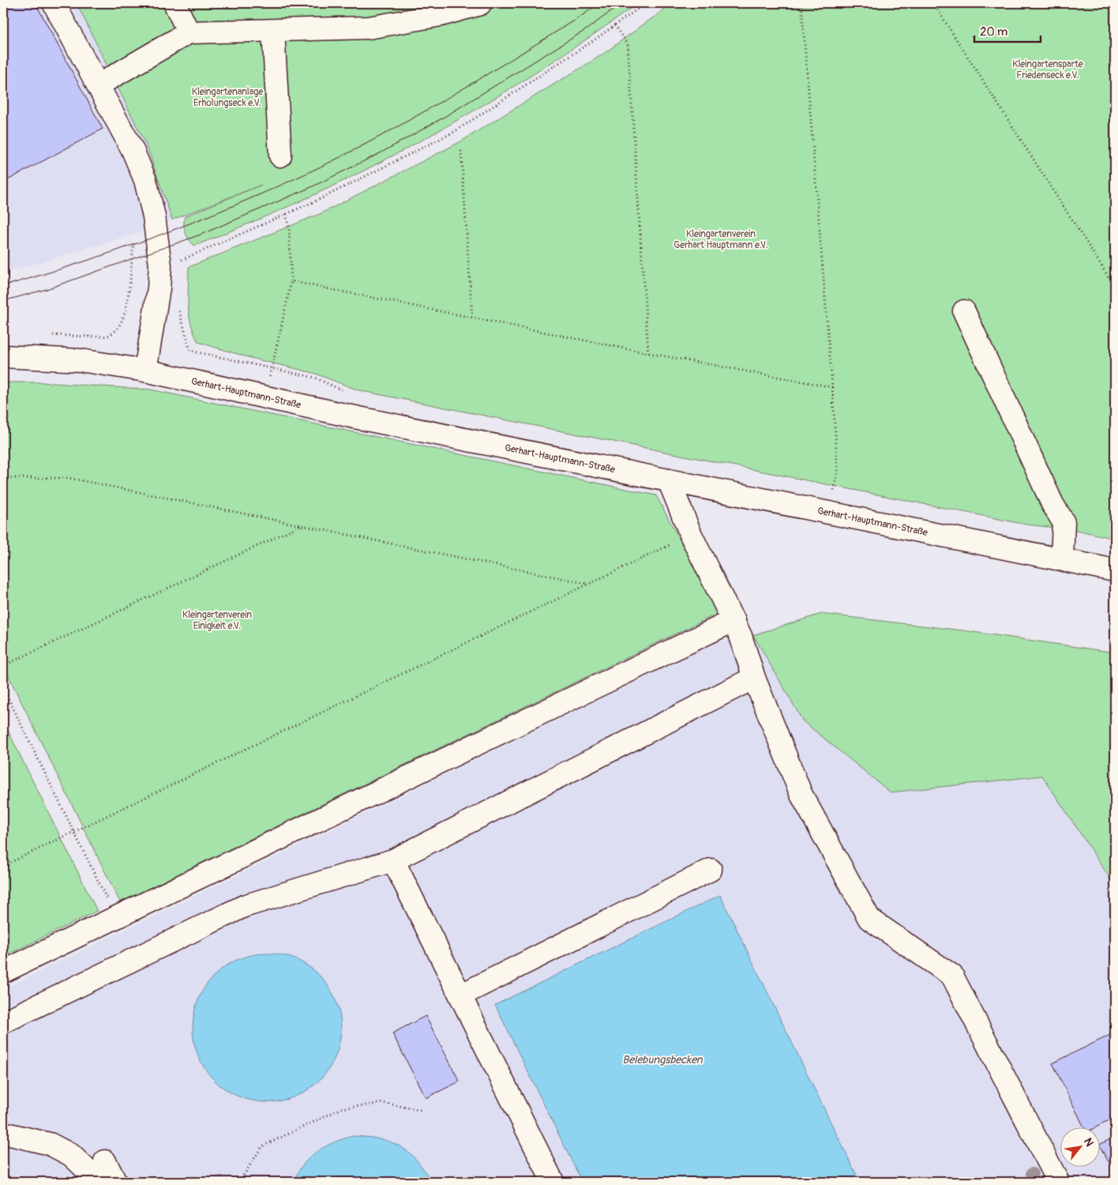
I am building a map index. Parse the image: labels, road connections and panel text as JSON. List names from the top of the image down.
{
  "streets": {
    "street": ["Gerhart-Hauptmann-Straße"]
  },
  "water": ["Belebungsbecken"],
  "parks": [
    "Kleingartensparte Friedenseck e.V.",
    "Kleingartenanlage Erholungseck e.V.",
    "Kleingartenverein Gerhart Hauptmann e.V.",
    "Kleingartenverein Einigkeit e.V."
  ],
  "scale_bar": "20 m",
  "north": "top right"
}
